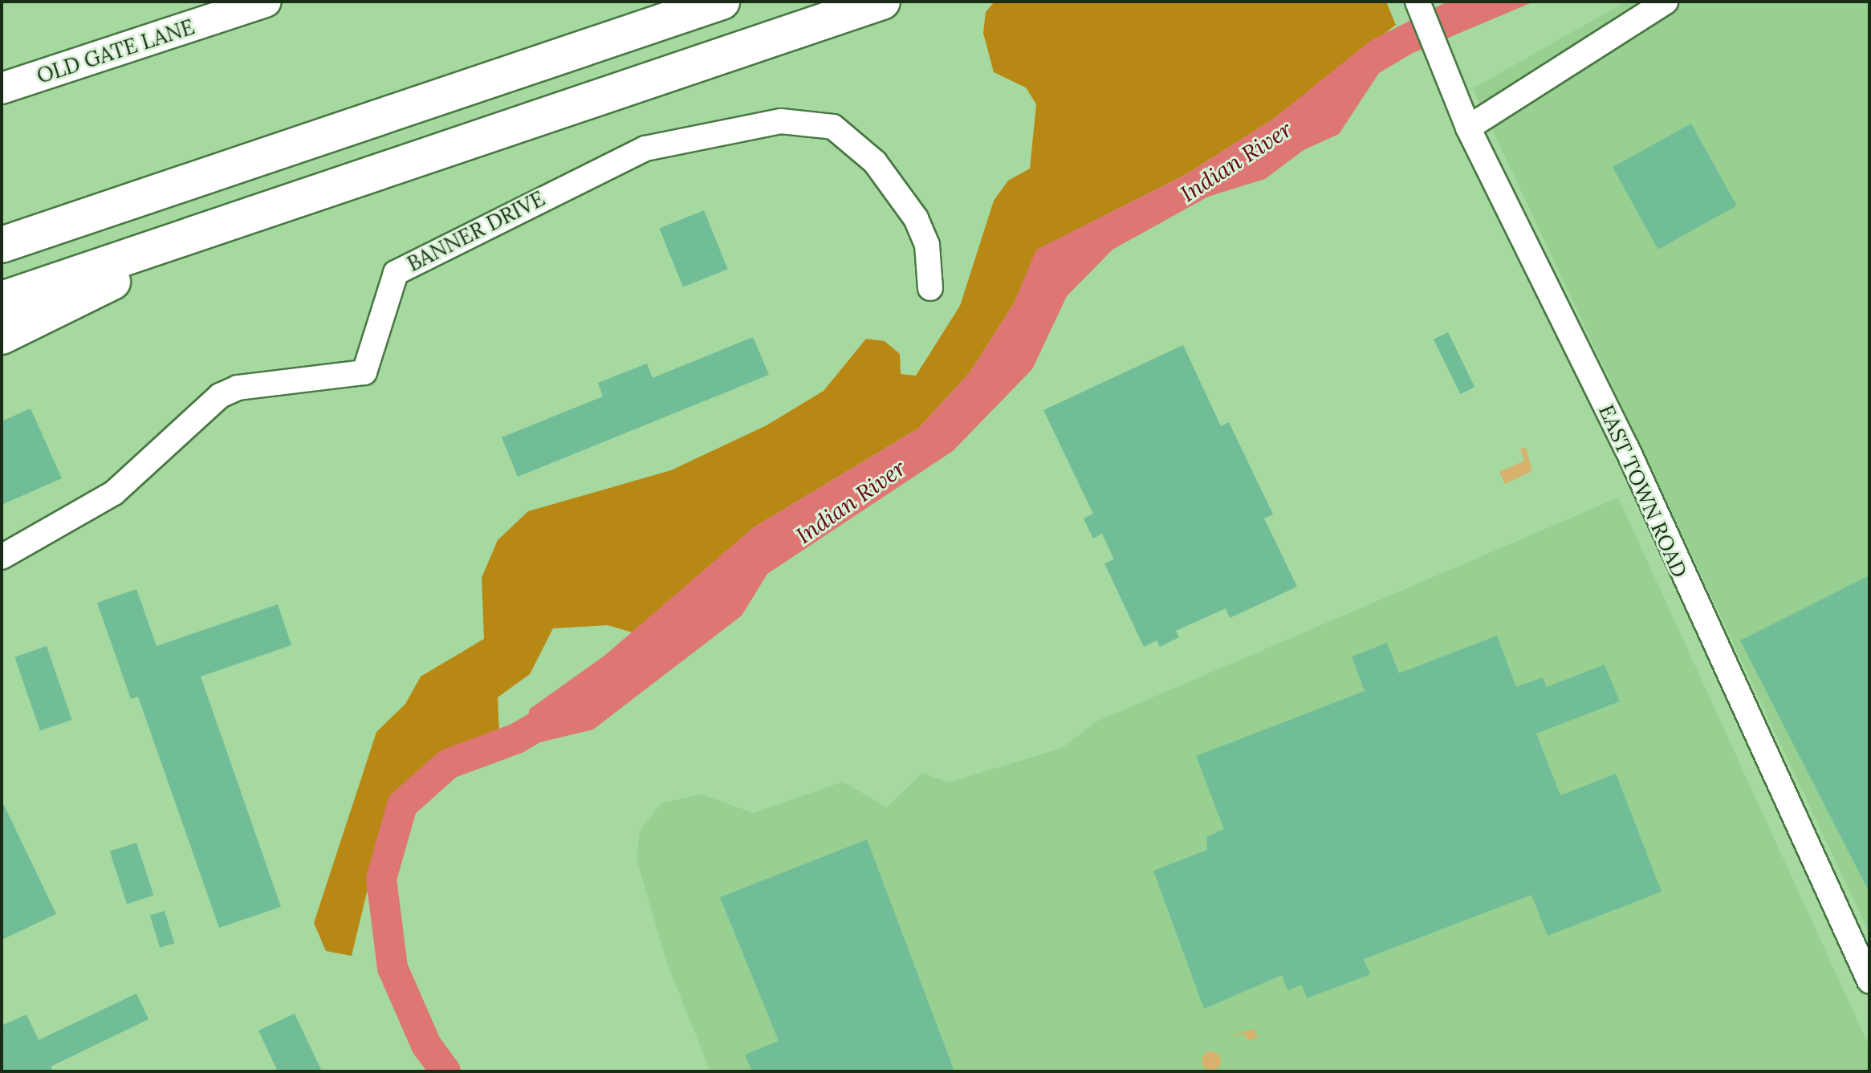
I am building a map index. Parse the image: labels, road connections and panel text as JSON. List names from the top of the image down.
{
  "streets": {
    "main road": ["OLD GATE LANE"],
    "street": ["BANNER DRIVE", "EAST TOWN ROAD"]
  },
  "water": ["Indian River"]
}
